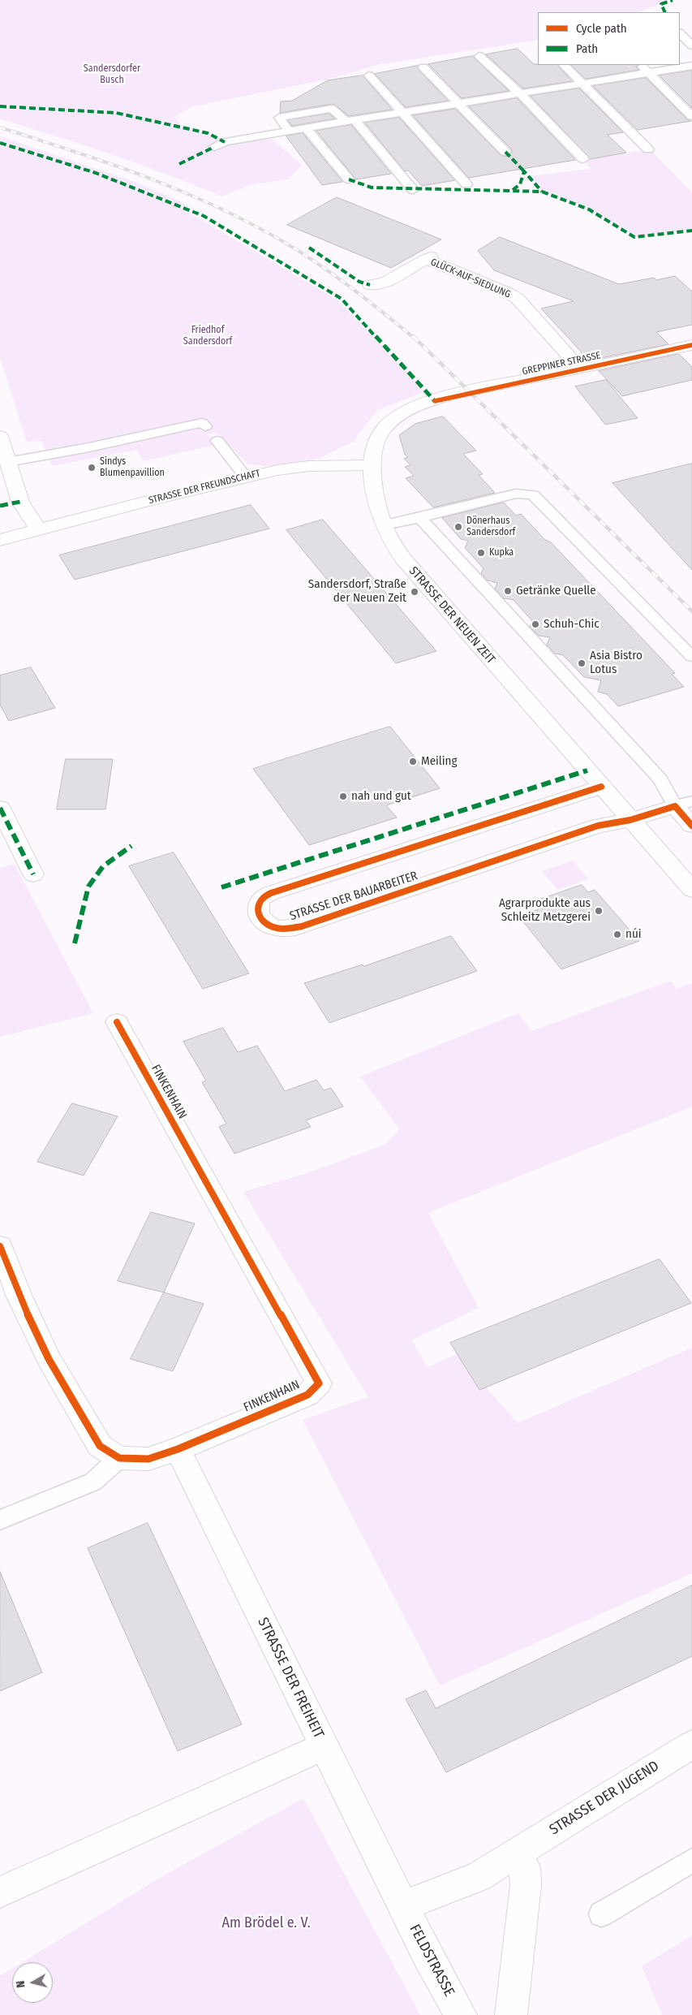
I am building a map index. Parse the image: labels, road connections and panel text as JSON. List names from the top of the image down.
{
  "streets": {
    "street": [
      "GLÜCK-AUF-SIEDLUNG",
      "GREPPINER STRASSE",
      "STRASSE DER FREUNDSCHAFT",
      "STRASSE DER NEUEN ZEIT",
      "STRASSE DER BAUARBEITER",
      "FINKENHAIN",
      "STRASSE DER FREIHEIT",
      "STRASSE DER JUGEND",
      "FELDSTRASSE"
    ]
  },
  "crossings": [
    ["GLÜCK-AUF-SIEDLUNG", "GREPPINER STRASSE"],
    ["GREPPINER STRASSE", "STRASSE DER NEUEN ZEIT"],
    ["STRASSE DER FREUNDSCHAFT", "STRASSE DER NEUEN ZEIT"],
    ["STRASSE DER NEUEN ZEIT", "STRASSE DER BAUARBEITER"],
    ["FINKENHAIN", "STRASSE DER FREIHEIT"],
    ["STRASSE DER FREIHEIT", "STRASSE DER JUGEND"],
    ["STRASSE DER FREIHEIT", "FELDSTRASSE"],
    ["STRASSE DER JUGEND", "FELDSTRASSE"]
  ],
  "parks": ["Sandersdorfer Busch", "Friedhof Sandersdorf", "Am Brödel e. V."],
  "places": [
    "Sindys Blumenpavillion",
    "Dönerhaus Sandersdorf",
    "Kupka",
    "Getränke Quelle",
    "Sandersdorf, Straße der Neuen Zeit",
    "Schuh-Chic",
    "Asia Bistro Lotus",
    "Meiling",
    "nah und gut",
    "Agrarprodukte aus Schleitz Metzgerei",
    "núi"
  ],
  "legend": ["Cycle path", "Path"],
  "north": "left"
}
